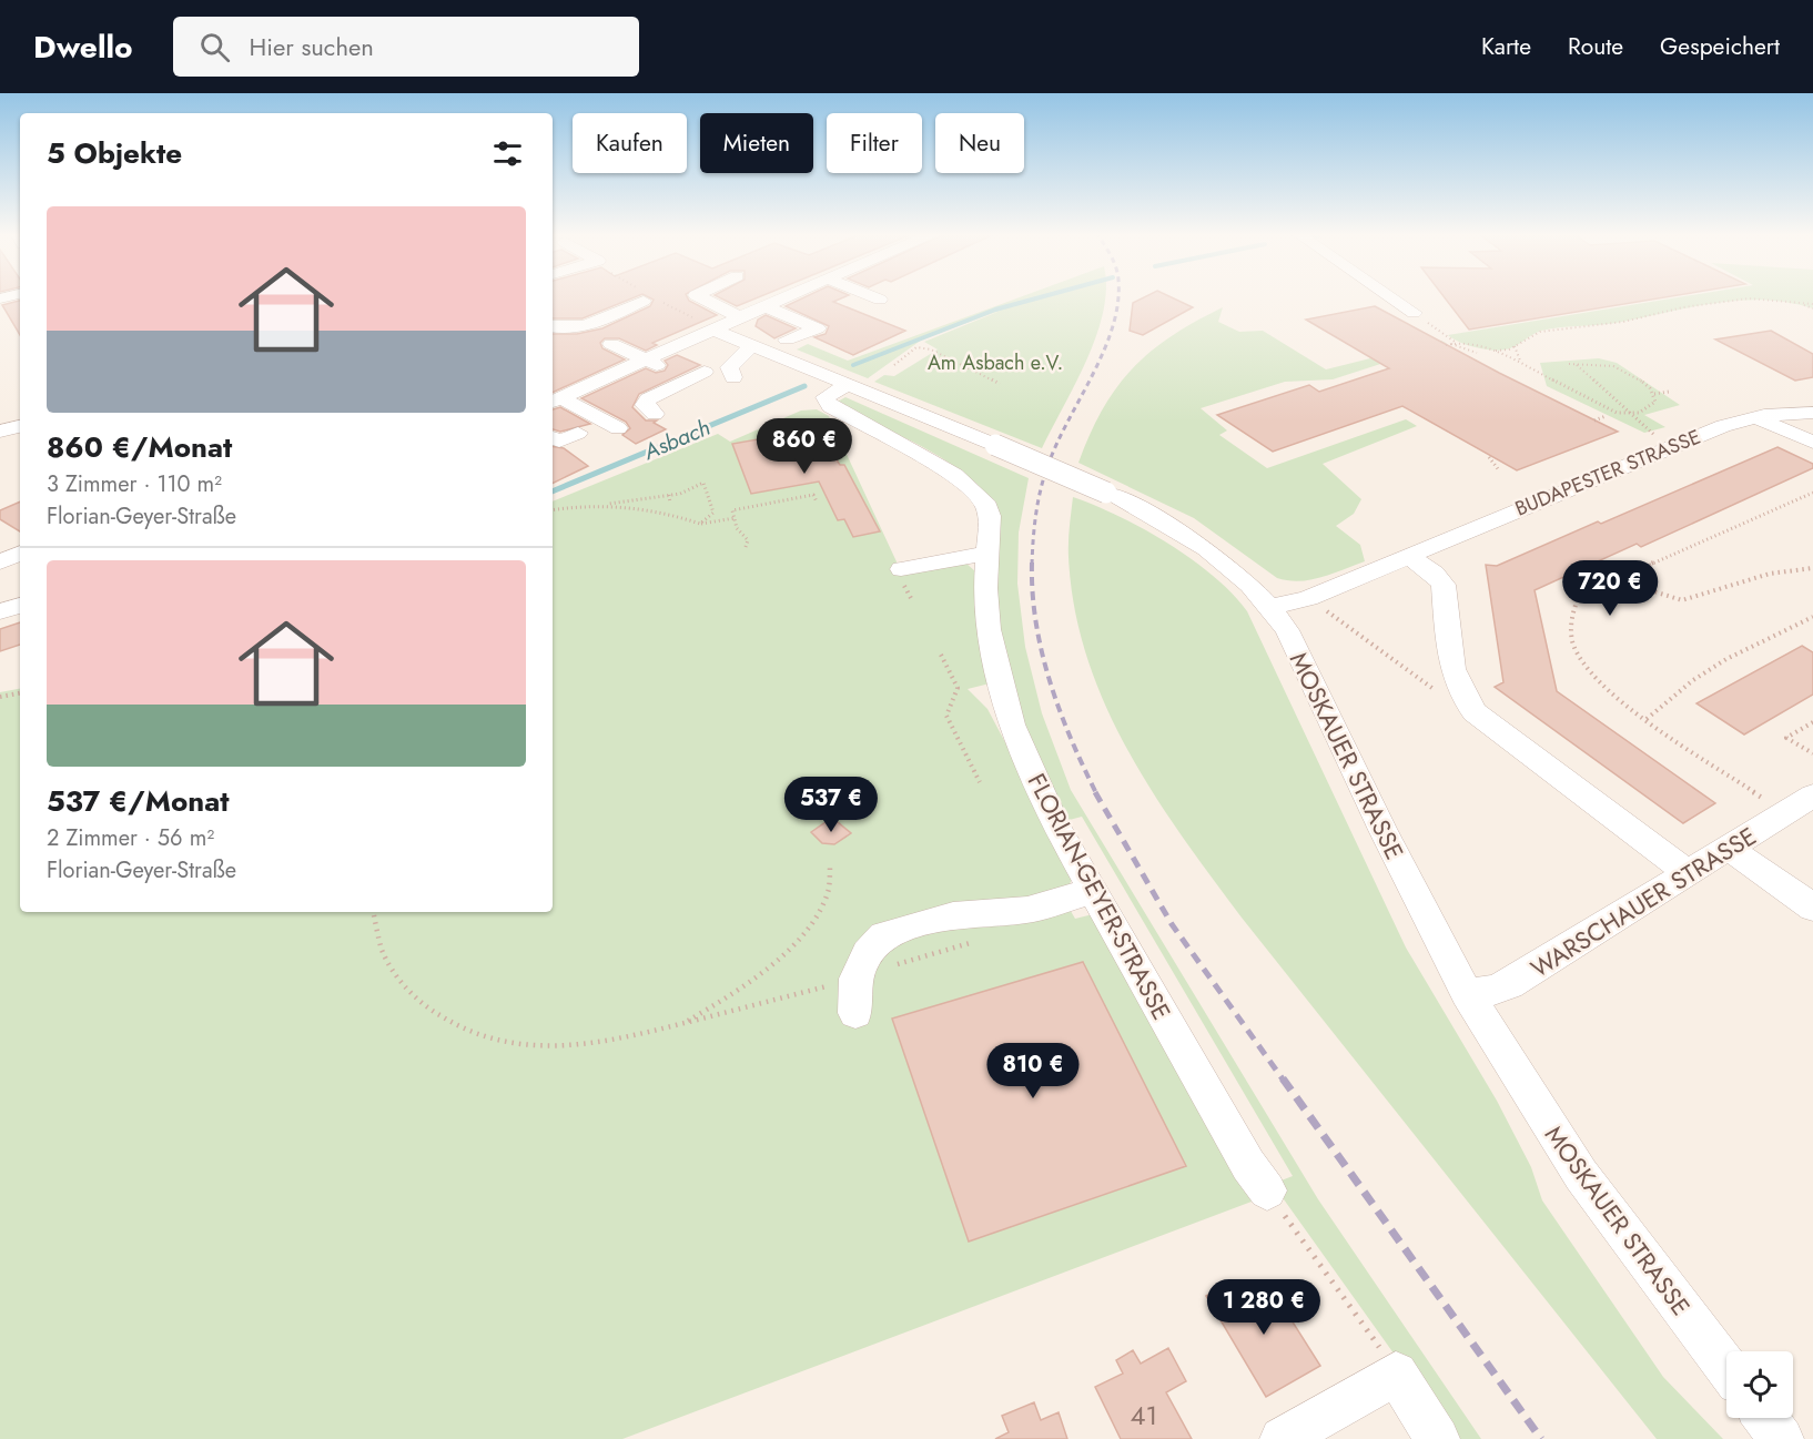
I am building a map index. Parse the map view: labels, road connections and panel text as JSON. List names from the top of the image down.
{
  "streets": {
    "street": [
      "BUDAPESTER STRASSE",
      "MOSKAUER STRASSE",
      "FLORIAN-GEYER-STRASSE",
      "WARSCHAUER STRASSE"
    ]
  },
  "crossings": [
    ["BUDAPESTER STRASSE", "MOSKAUER STRASSE"],
    ["MOSKAUER STRASSE", "FLORIAN-GEYER-STRASSE"],
    ["MOSKAUER STRASSE", "WARSCHAUER STRASSE"]
  ],
  "water": ["Asbach"],
  "parks": ["Am Asbach e.V."],
  "house_numbers": ["41"],
  "page": {
    "header": "Dwello",
    "search": "Hier suchen",
    "nav": ["Karte", "Route", "Gespeichert"],
    "chip": [
      "Kaufen",
      "Mieten",
      "Filter",
      "Neu"
    ],
    "heading": "5 Objekte",
    "list": [
      {
        "name": "860 €/Monat",
        "note": "3 Zimmer · 110 m² · Florian-Geyer-Straße"
      },
      {
        "name": "537 €/Monat",
        "note": "2 Zimmer · 56 m² · Florian-Geyer-Straße"
      }
    ],
    "price": [
      "860 €",
      "720 €",
      "537 €",
      "810 €",
      "1 280 €"
    ]
  }
}
